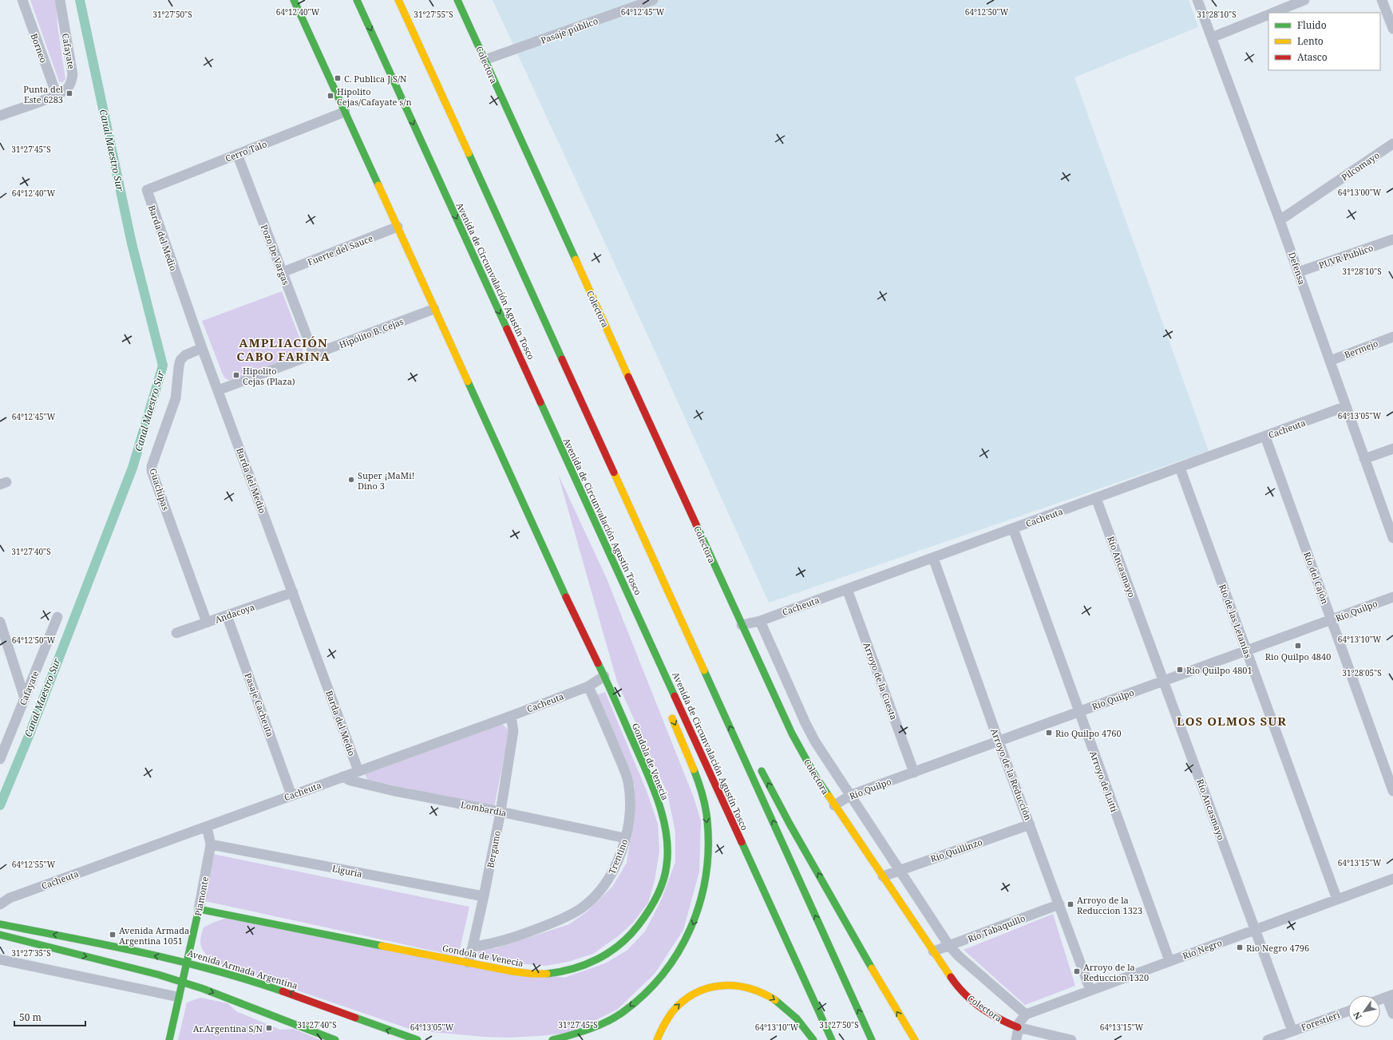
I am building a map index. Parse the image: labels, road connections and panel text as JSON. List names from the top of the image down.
{
  "streets": {
    "main road": [
      "Colectora",
      "Avenida de Circunvalación Agustín Tosco",
      "Gondola de Venecia",
      "Piamonte",
      "Avenida Armada Argentina"
    ],
    "street": [
      "Pasaje público",
      "Borneo",
      "Cafayate",
      "Cerro Talo",
      "Pilcomayo",
      "Barda del Medio",
      "Fuerte del Sauce",
      "Pozo De Vargas",
      "PUVR Publico",
      "Defensa",
      "Hipólito B. Cejas",
      "Bermejo",
      "Cacheuta",
      "Guachipas",
      "Río Ancasmayo",
      "Río del Cajón",
      "Río Quilpo",
      "Andacoya",
      "Río de las Letanías",
      "Arroyo de la Cuesta",
      "Pasaje Cacheuta",
      "Arroyo de la Reducción",
      "Arroyo de Lutti",
      "Lombardia",
      "Bergamo",
      "Río Quillinzo",
      "Trentino",
      "Liguria",
      "Río Tabaquillo",
      "Río Negro",
      "Forestieri"
    ]
  },
  "crossings": [
    ["Pasaje público", "Colectora"],
    ["Borneo", "Cafayate"],
    ["Colectora", "Cacheuta"],
    ["Colectora", "Río Quilpo"],
    ["Colectora", "Río Quillinzo"],
    ["Colectora", "Río Tabaquillo"],
    ["Cerro Talo", "Barda del Medio"],
    ["Cerro Talo", "Pozo De Vargas"],
    ["Pilcomayo", "Defensa"],
    ["Barda del Medio", "Hipólito B. Cejas"],
    ["Barda del Medio", "Cacheuta"],
    ["Barda del Medio", "Guachipas"],
    ["Barda del Medio", "Andacoya"],
    ["Fuerte del Sauce", "Pozo De Vargas"],
    ["Pozo De Vargas", "Hipólito B. Cejas"],
    ["PUVR Publico", "Defensa"],
    ["Defensa", "Bermejo"],
    ["Defensa", "Cacheuta"],
    ["Cacheuta", "Río Ancasmayo"],
    ["Cacheuta", "Río del Cajón"],
    ["Cacheuta", "Río de las Letanías"],
    ["Cacheuta", "Arroyo de la Cuesta"],
    ["Cacheuta", "Pasaje Cacheuta"],
    ["Cacheuta", "Gondola de Venecia"],
    ["Cacheuta", "Arroyo de la Reducción"],
    ["Cacheuta", "Arroyo de Lutti"],
    ["Cacheuta", "Lombardia"],
    ["Cacheuta", "Bergamo"],
    ["Cacheuta", "Trentino"],
    ["Cacheuta", "Piamonte"],
    ["Guachipas", "Andacoya"],
    ["Río Ancasmayo", "Río Quilpo"],
    ["Río Ancasmayo", "Río Negro"],
    ["Río Ancasmayo", "Forestieri"],
    ["Río del Cajón", "Río Quilpo"],
    ["Río Quilpo", "Río de las Letanías"],
    ["Río Quilpo", "Arroyo de la Cuesta"],
    ["Río Quilpo", "Arroyo de la Reducción"],
    ["Río Quilpo", "Arroyo de Lutti"],
    ["Andacoya", "Pasaje Cacheuta"],
    ["Río de las Letanías", "Río Negro"],
    ["Gondola de Venecia", "Bergamo"],
    ["Gondola de Venecia", "Piamonte"],
    ["Arroyo de la Reducción", "Río Quillinzo"],
    ["Arroyo de la Reducción", "Río Tabaquillo"],
    ["Arroyo de la Reducción", "Río Negro"],
    ["Arroyo de Lutti", "Río Negro"],
    ["Lombardia", "Bergamo"],
    ["Lombardia", "Trentino"],
    ["Bergamo", "Trentino"],
    ["Bergamo", "Liguria"],
    ["Liguria", "Piamonte"],
    ["Piamonte", "Avenida Armada Argentina"]
  ],
  "districts": ["AMPLIACIÓN CABO FARINA", "LOS OLMOS SUR"],
  "water": ["Canal Maestro Sur"],
  "places": {
    "transit": [
      "C. Publica J S/N",
      "Punta del Este 6283",
      "Hipolito Cejas/Cafayate s/n",
      "Hipolito Cejas (Plaza)",
      "Rio Quilpo 4840",
      "Rio Quilpo 4801",
      "Rio Quilpo 4760",
      "Arroyo de la Reduccion 1323",
      "Avenida Armada Argentina 1051",
      "Rio Negro 4796",
      "Arroyo de la Reduccion 1320",
      "Ar.Argentina S/N"
    ],
    "other": ["Super ¡MaMi! Dino 3"]
  },
  "legend": ["Fluido", "Lento", "Atasco"],
  "scale_bar": "50 m",
  "north": "bottom left",
  "coordinates": [
    "64°12'40\"W",
    "64°12'50\"W",
    "64°12'45\"W",
    "31°27'50\"S",
    "31°27'55\"S",
    "31°28'10\"S",
    "31°27'45\"S",
    "64°13'00\"W",
    "64°13'05\"W",
    "31°27'40\"S",
    "64°13'10\"W",
    "31°28'05\"S",
    "64°13'15\"W",
    "64°12'55\"W",
    "31°27'35\"S"
  ]
}
